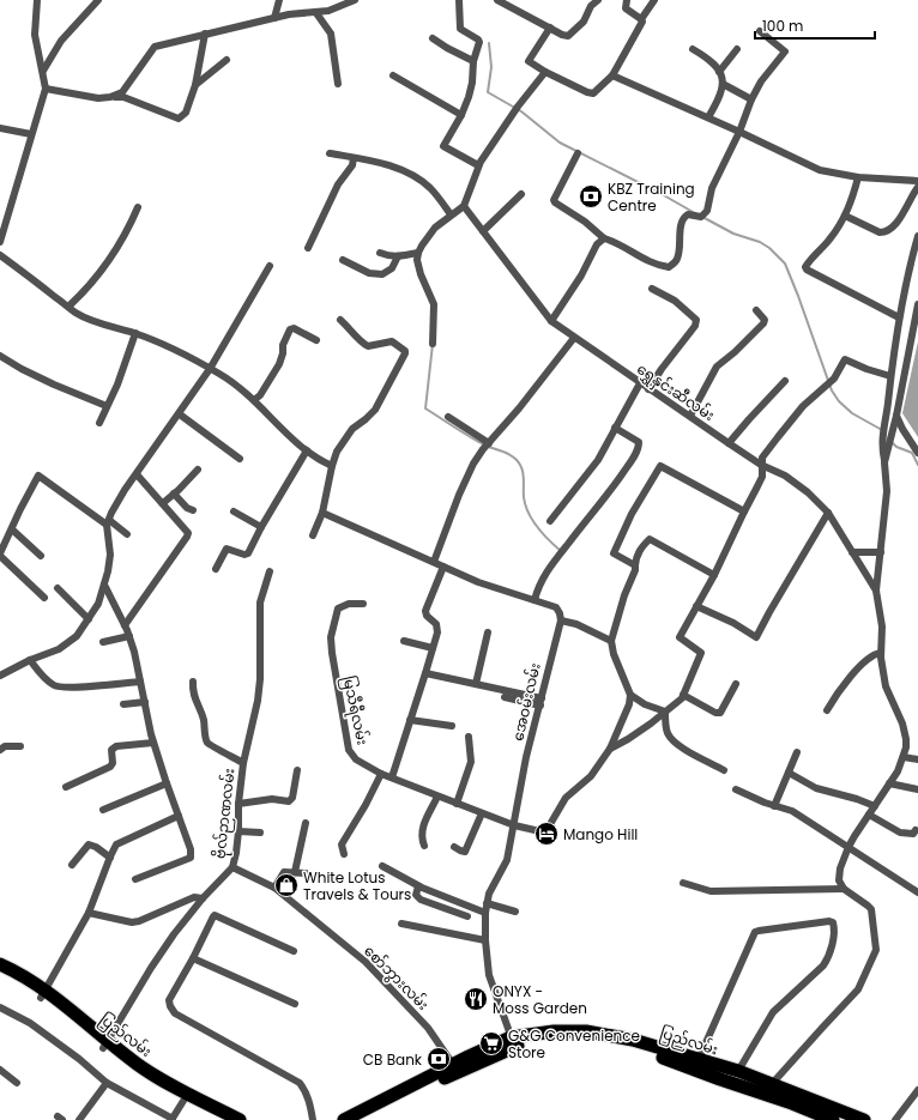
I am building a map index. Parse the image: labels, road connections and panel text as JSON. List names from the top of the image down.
{
  "streets": {
    "highway": ["ပြည်လမ်း"],
    "street": [
      "ရွှေနှင်းဆီလမ်း",
      "အေဝမ်းလမ်း",
      "မြသီရီလမ်း",
      "ဗိုလ်ဉာဏလမ်း",
      "စော်ဘွားလမ်း"
    ]
  },
  "crossings": [
    ["အေဝမ်းလမ်း", "မြသီရီလမ်း"],
    ["အေဝမ်းလမ်း", "ပြည်လမ်း"],
    ["ဗိုလ်ဉာဏလမ်း", "စော်ဘွားလမ်း"],
    ["ဗိုလ်ဉာဏလမ်း", "ပြည်လမ်း"],
    ["စော်ဘွားလမ်း", "ပြည်လမ်း"]
  ],
  "places": {
    "bank": ["KBZ Training Centre", "CB Bank"],
    "hotel": ["Mango Hill"],
    "shop": ["White Lotus Travels & Tours"],
    "restaurant": ["ONYX - Moss Garden"],
    "supermarket": ["G&G Convenience Store"]
  },
  "scale_bar": "100 m"
}
